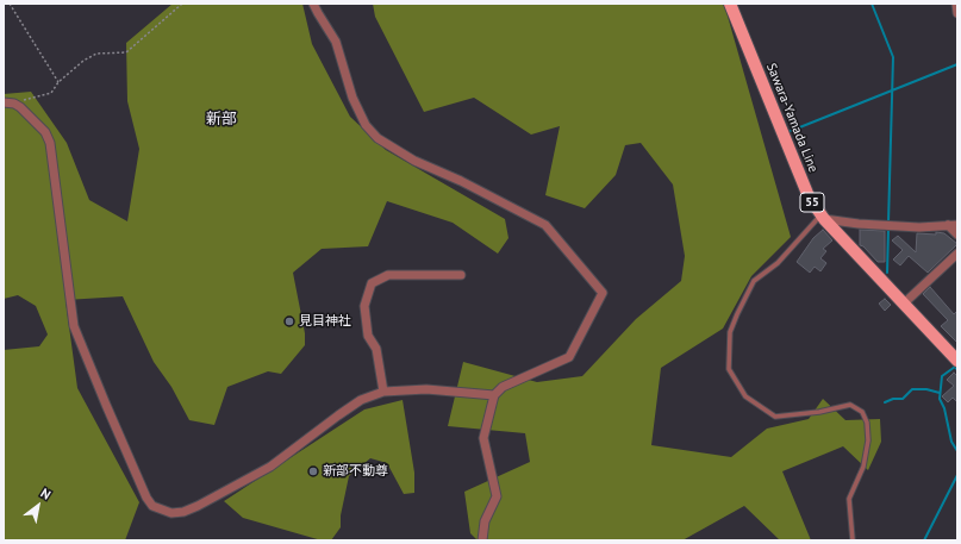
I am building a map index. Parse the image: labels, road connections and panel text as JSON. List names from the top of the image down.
{
  "streets": {
    "main road": ["Sawara-Yamada Line", "55"]
  },
  "districts": ["新部"],
  "places": ["見目神社", "新部不動尊"],
  "north": "top right"
}
